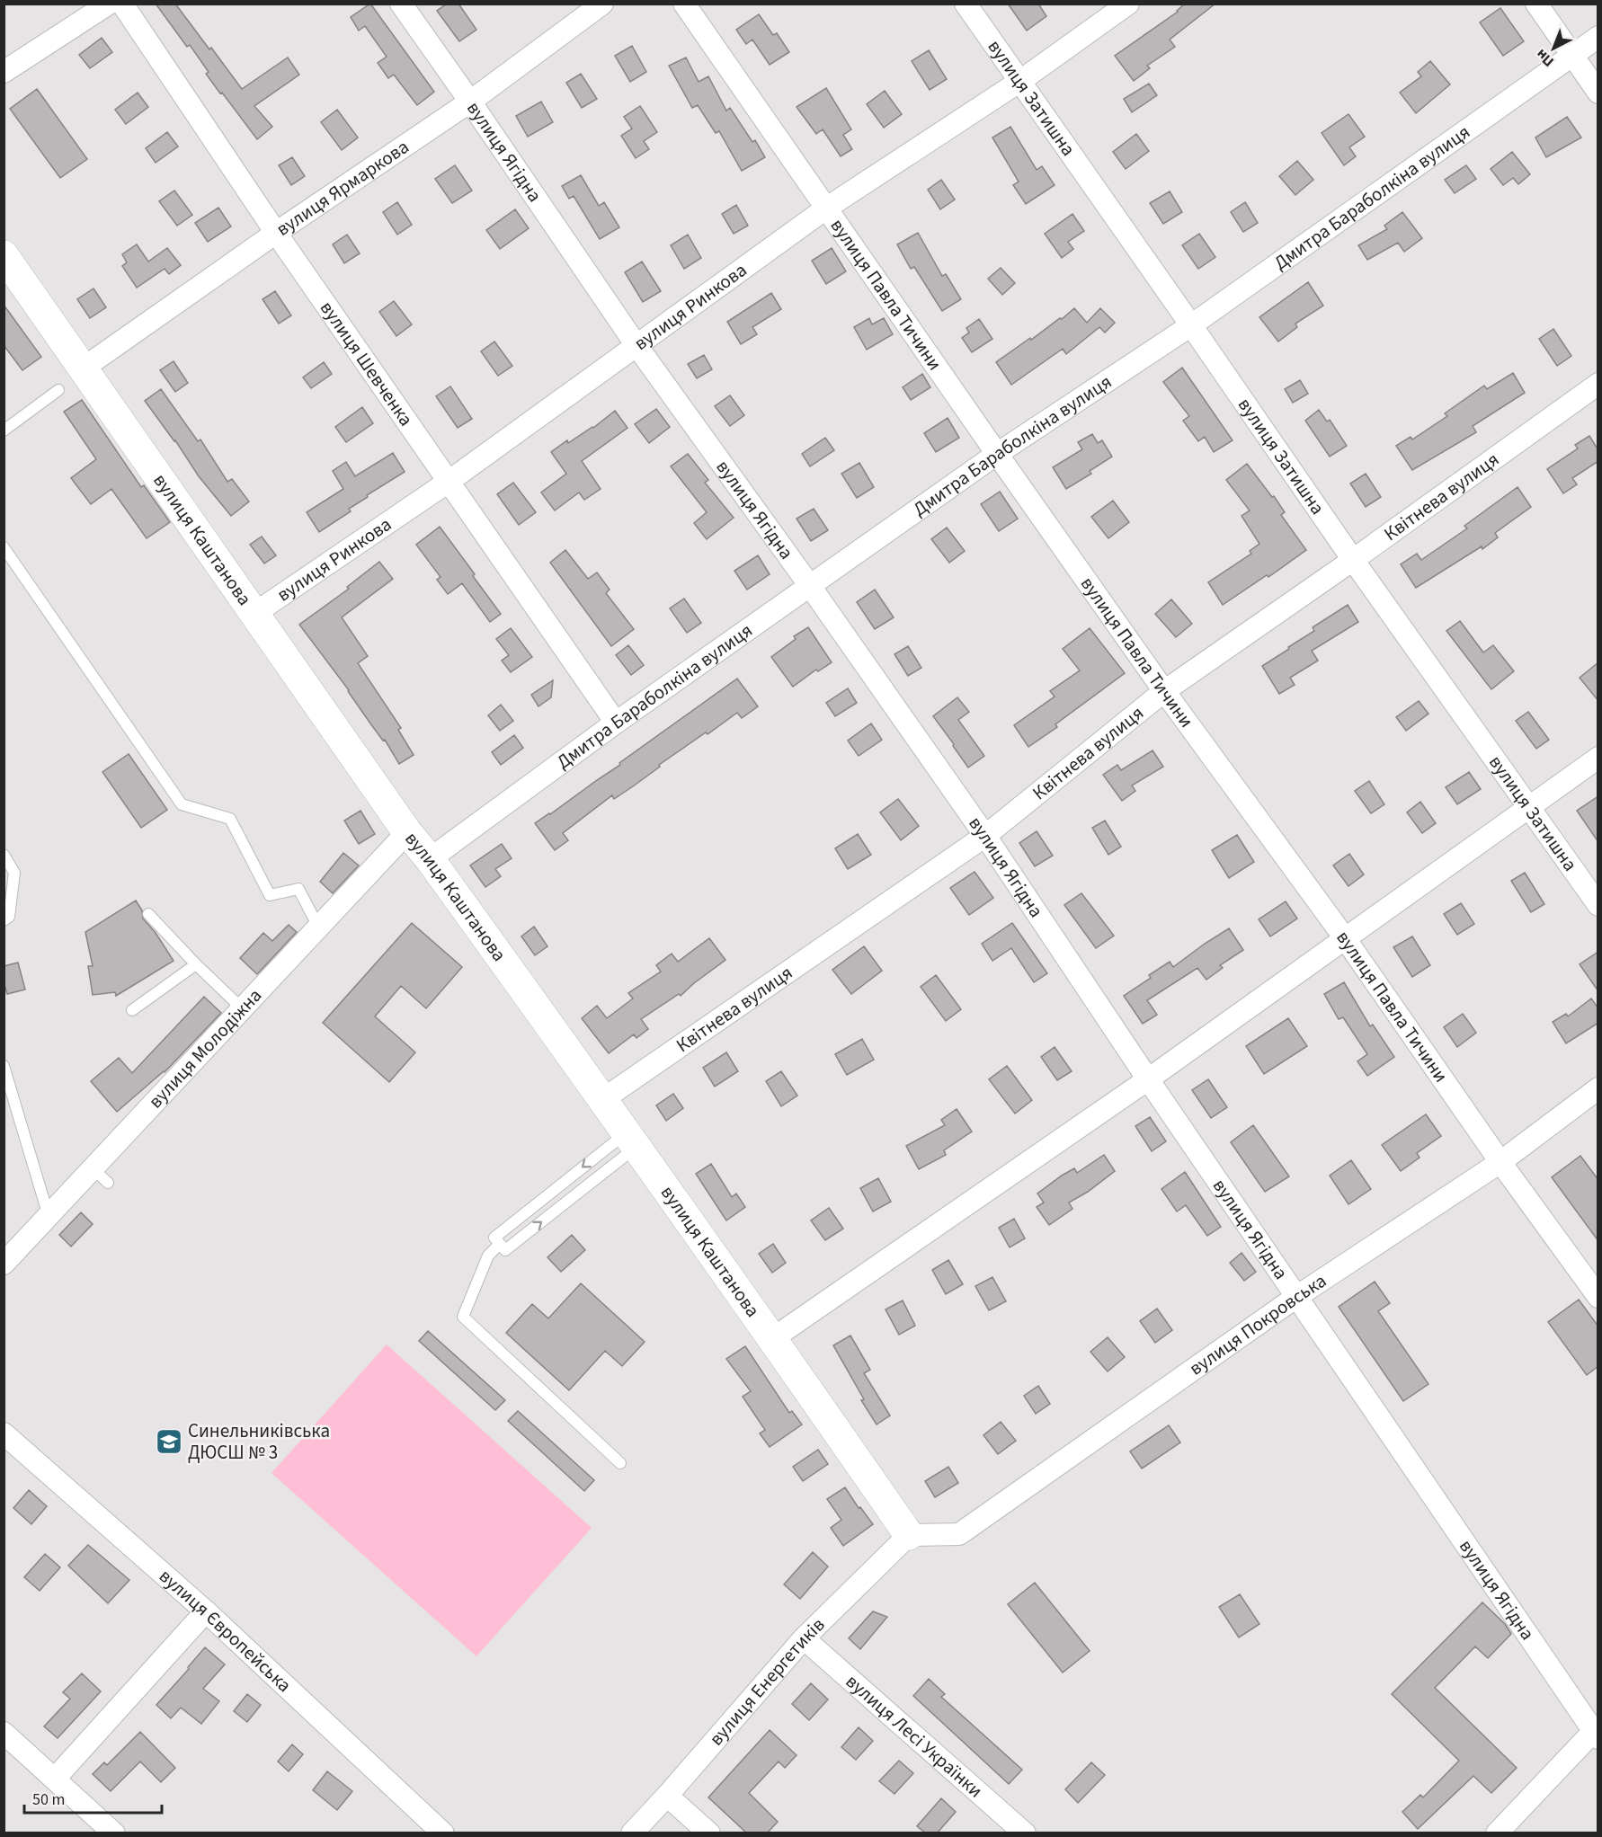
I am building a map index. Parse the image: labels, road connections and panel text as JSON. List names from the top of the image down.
{
  "streets": {
    "street": [
      "вулиця Затишна",
      "вулиця Ягідна",
      "вулиця Ярмаркова",
      "Дмитра Бараболкіна вулиця",
      "вулиця Павла Тичини",
      "вулиця Ринкова",
      "вулиця Шевченка",
      "Квітнева вулиця",
      "вулиця Каштанова",
      "вулиця Молодіжна",
      "вулиця Покровська",
      "вулиця Європейська",
      "вулиця Енергетиків",
      "вулиця Лесі Українки"
    ]
  },
  "crossings": [
    ["вулиця Затишна", "Дмитра Бараболкіна вулиця"],
    ["вулиця Затишна", "вулиця Ринкова"],
    ["вулиця Затишна", "Квітнева вулиця"],
    ["вулиця Ягідна", "вулиця Ярмаркова"],
    ["вулиця Ягідна", "Дмитра Бараболкіна вулиця"],
    ["вулиця Ягідна", "вулиця Ринкова"],
    ["вулиця Ягідна", "Квітнева вулиця"],
    ["вулиця Ягідна", "вулиця Покровська"],
    ["вулиця Ярмаркова", "вулиця Шевченка"],
    ["вулиця Ярмаркова", "вулиця Каштанова"],
    ["Дмитра Бараболкіна вулиця", "вулиця Павла Тичини"],
    ["Дмитра Бараболкіна вулиця", "вулиця Шевченка"],
    ["Дмитра Бараболкіна вулиця", "вулиця Каштанова"],
    ["вулиця Павла Тичини", "вулиця Ринкова"],
    ["вулиця Павла Тичини", "Квітнева вулиця"],
    ["вулиця Павла Тичини", "вулиця Покровська"],
    ["вулиця Ринкова", "вулиця Шевченка"],
    ["вулиця Ринкова", "вулиця Каштанова"],
    ["Квітнева вулиця", "вулиця Каштанова"],
    ["вулиця Каштанова", "вулиця Молодіжна"],
    ["вулиця Каштанова", "вулиця Покровська"],
    ["вулиця Каштанова", "вулиця Енергетиків"],
    ["вулиця Покровська", "вулиця Енергетиків"],
    ["вулиця Енергетиків", "вулиця Лесі Українки"]
  ],
  "places": {
    "school or university": ["Синельниківська ДЮСШ № 3"]
  },
  "scale_bar": "50 m",
  "north": "bottom left"
}
